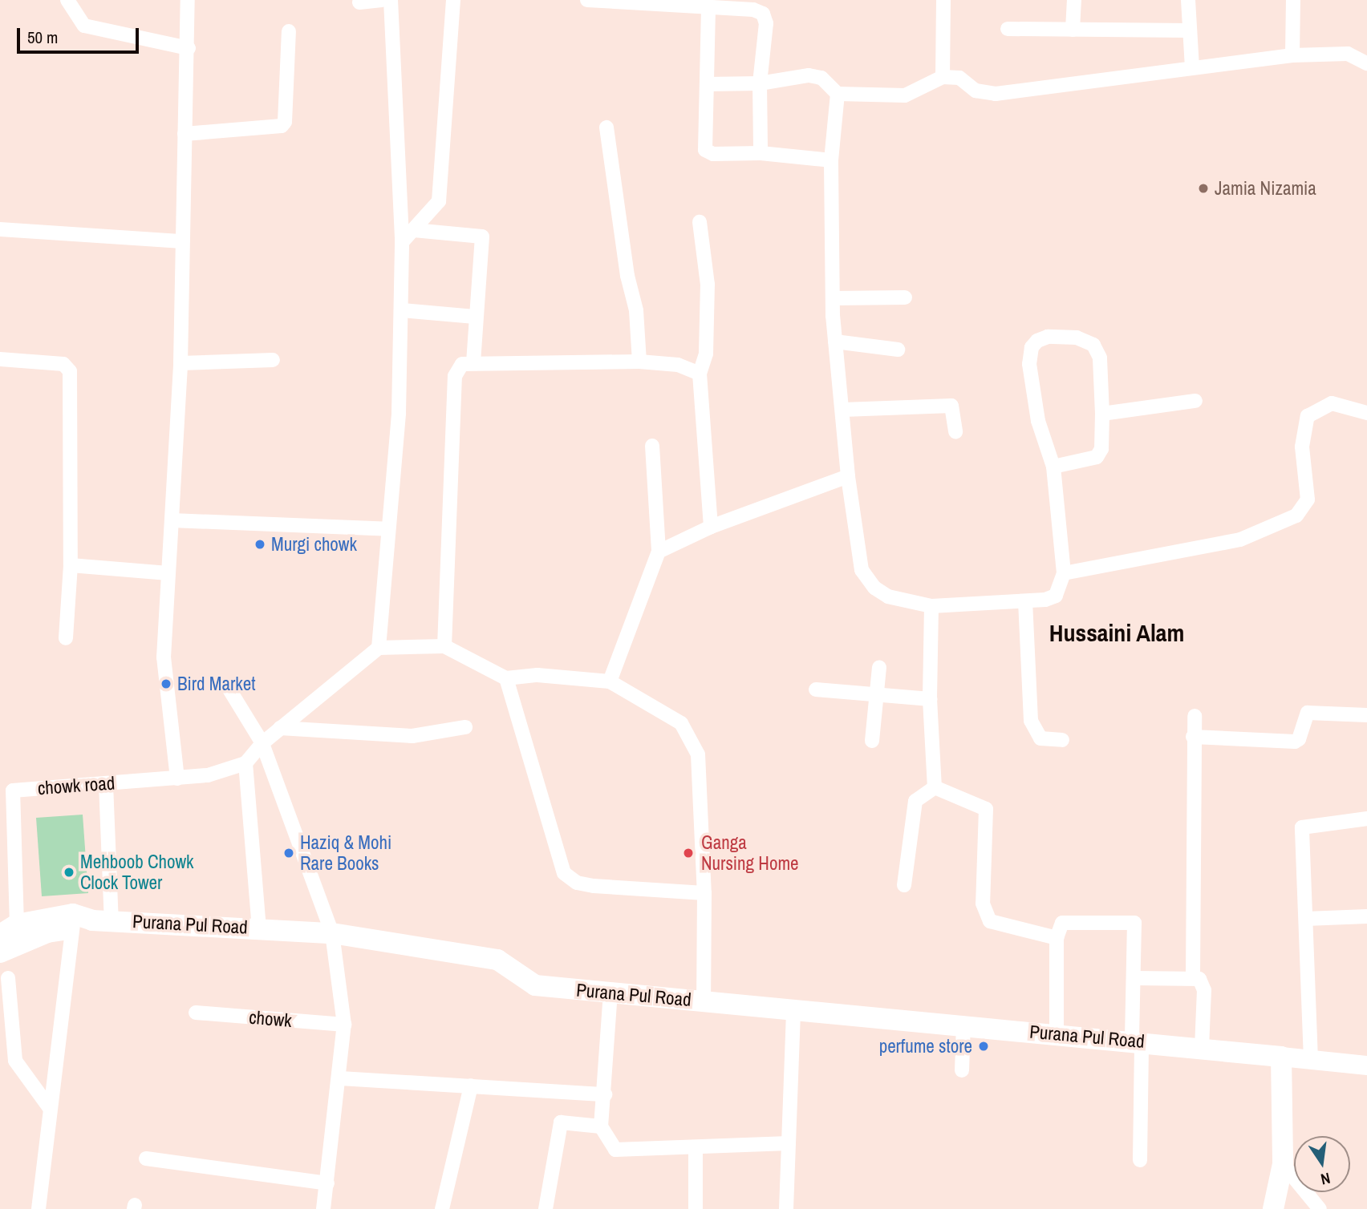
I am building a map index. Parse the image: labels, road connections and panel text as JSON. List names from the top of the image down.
{
  "streets": {
    "main road": ["Purana Pul Road"],
    "street": ["chowk road", "chowk"]
  },
  "crossings": [
    ["chowk road", "Purana Pul Road"]
  ],
  "districts": ["Hussaini Alam"],
  "places": [
    "Jamia Nizamia",
    "Murgi chowk",
    "Bird Market",
    "Haziq & Mohi Rare Books",
    "Ganga Nursing Home",
    "Mehboob Chowk Clock Tower",
    "perfume store"
  ],
  "scale_bar": "50 m",
  "north": "bottom"
}
